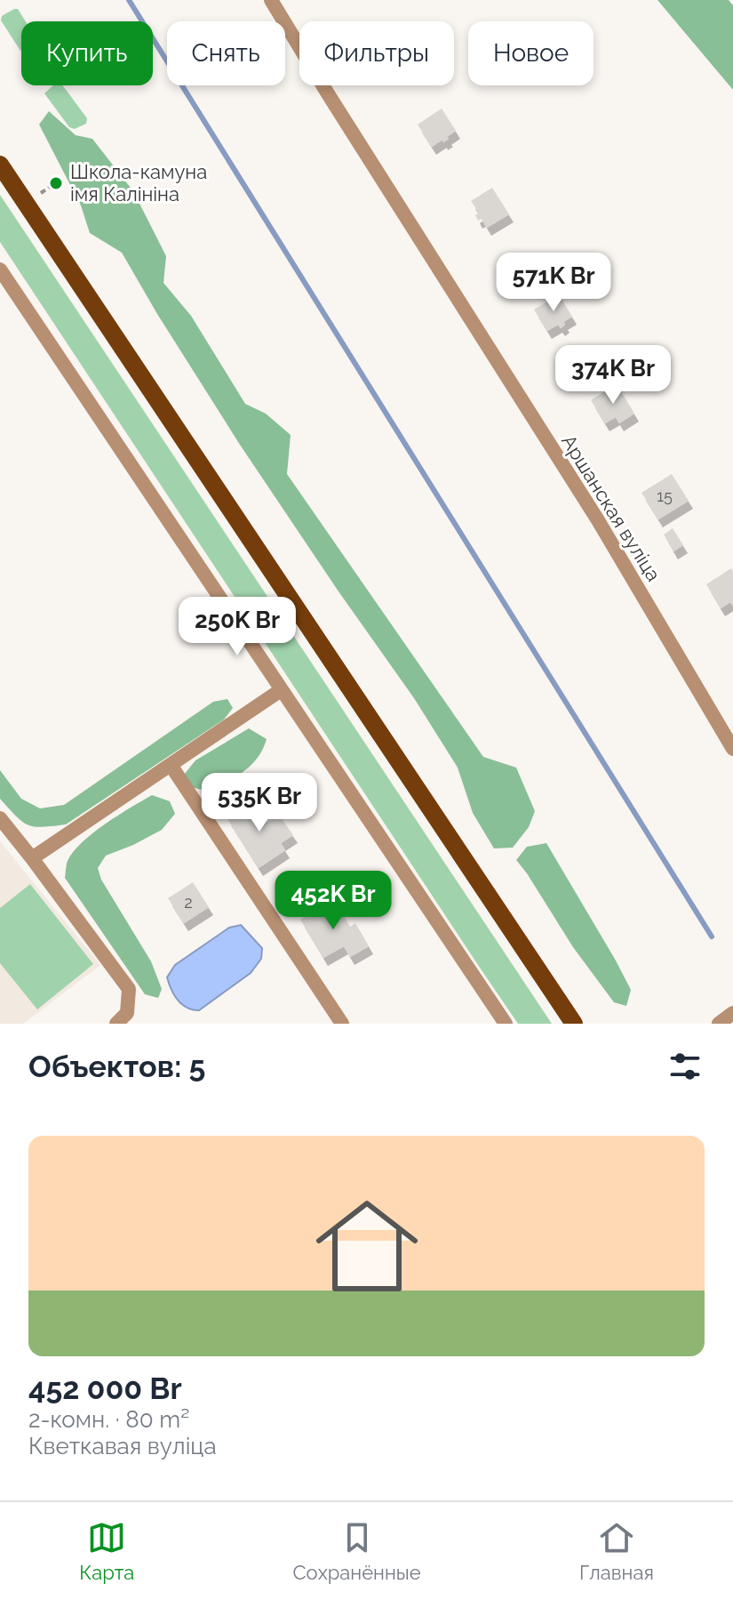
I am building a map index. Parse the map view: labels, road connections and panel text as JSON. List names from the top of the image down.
{
  "streets": {
    "street": ["Аршанская вуліца"]
  },
  "places": ["Школа-камуна імя Калініна"],
  "house_numbers": ["15", "2"],
  "page": {
    "chip": [
      "Купить",
      "Снять",
      "Фильтры",
      "Новое"
    ],
    "price": [
      "571K Br",
      "374K Br",
      "250K Br",
      "535K Br",
      "452K Br"
    ],
    "heading": "Объектов: 5",
    "list": [
      {
        "name": "452 000 Br",
        "note": "2-комн. · 80 m² · Кветкавая вуліца"
      }
    ],
    "tabs": ["Карта", "Сохранённые", "Главная"]
  }
}
